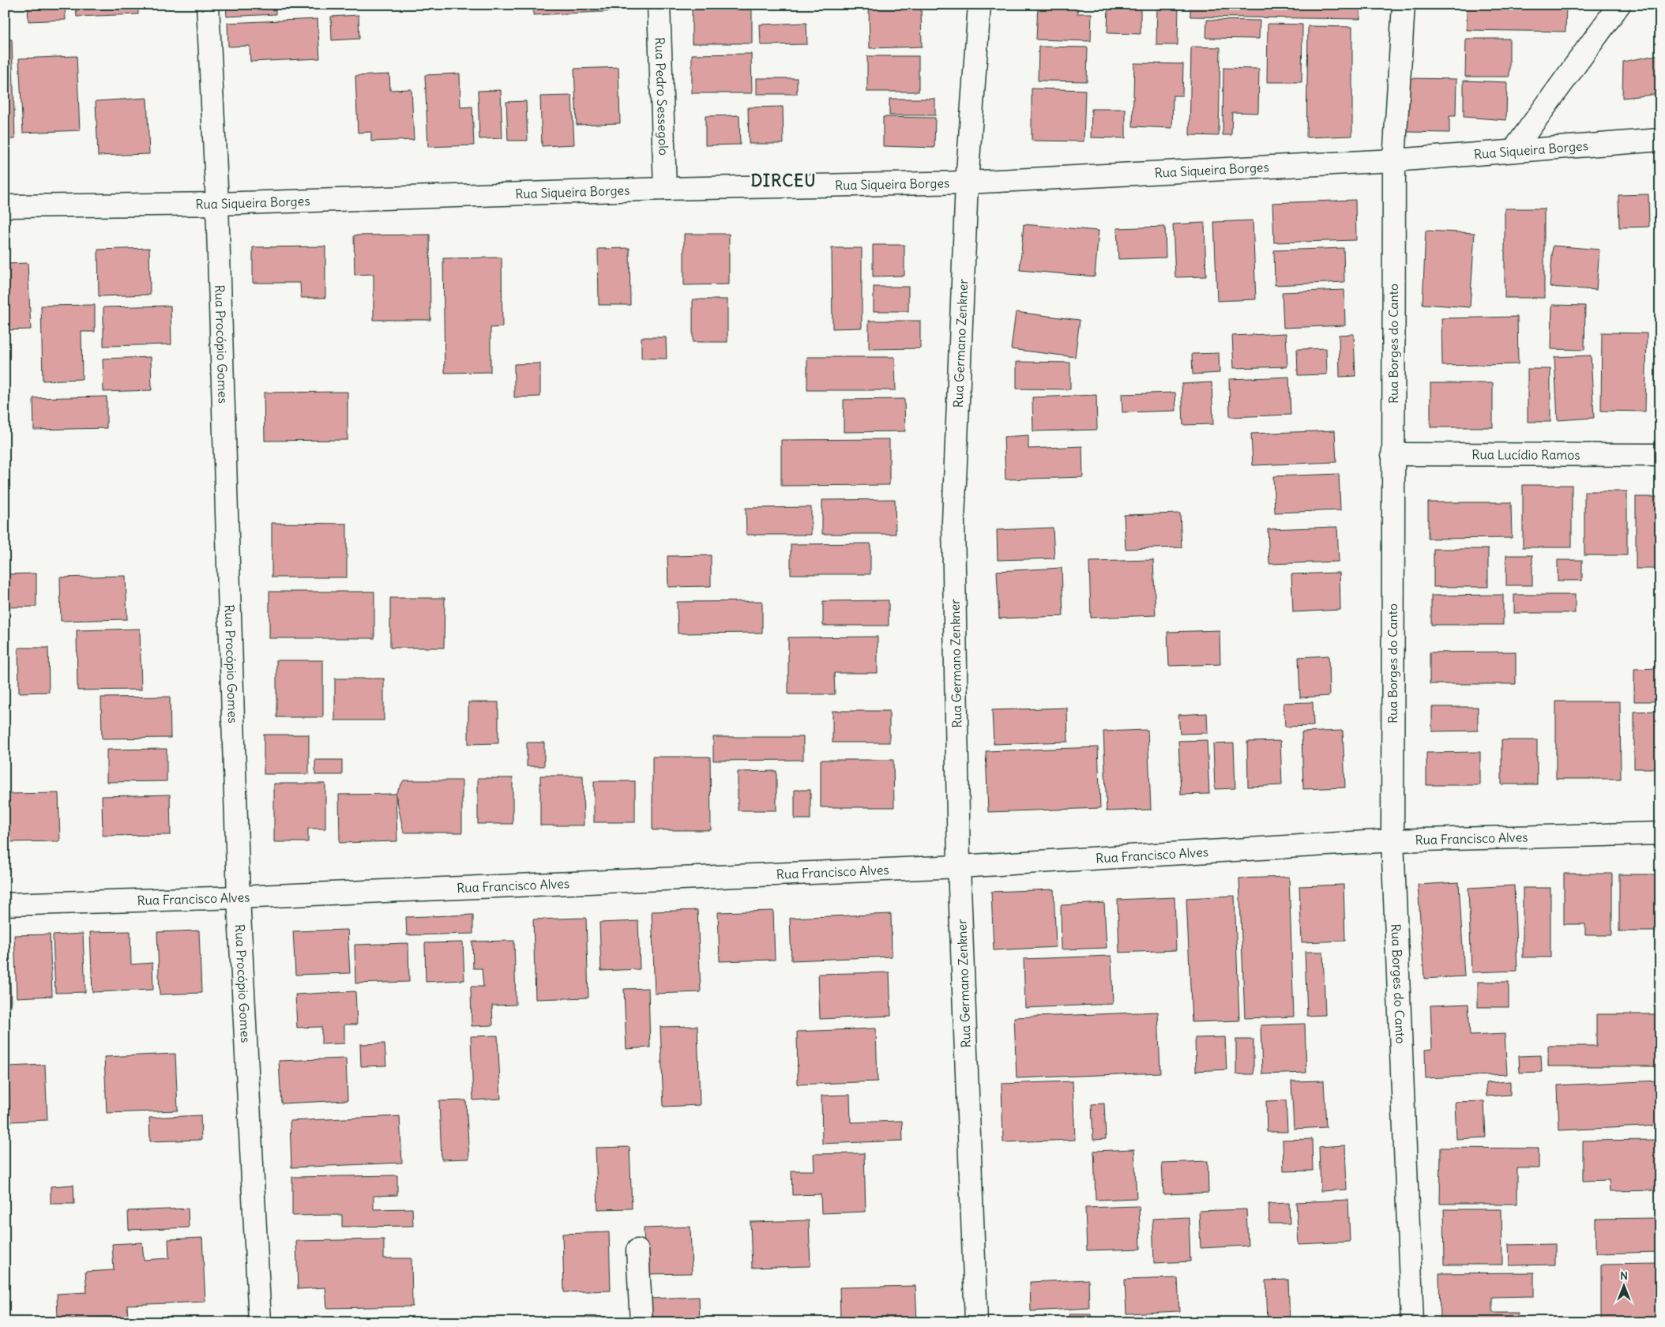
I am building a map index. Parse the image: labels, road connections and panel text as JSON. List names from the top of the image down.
{
  "streets": {
    "street": [
      "Rua Pedro Sessegolo",
      "Rua Siqueira Borges",
      "Rua Procópio Gomes",
      "Rua Germano Zenkner",
      "Rua Borges do Canto",
      "Rua Lucídio Ramos",
      "Rua Francisco Alves"
    ]
  },
  "crossings": [
    ["Rua Pedro Sessegolo", "Rua Siqueira Borges"],
    ["Rua Siqueira Borges", "Rua Procópio Gomes"],
    ["Rua Siqueira Borges", "Rua Germano Zenkner"],
    ["Rua Siqueira Borges", "Rua Borges do Canto"],
    ["Rua Procópio Gomes", "Rua Francisco Alves"],
    ["Rua Germano Zenkner", "Rua Francisco Alves"],
    ["Rua Borges do Canto", "Rua Lucídio Ramos"],
    ["Rua Borges do Canto", "Rua Francisco Alves"]
  ],
  "districts": ["DIRCEU"],
  "north": "top"
}
